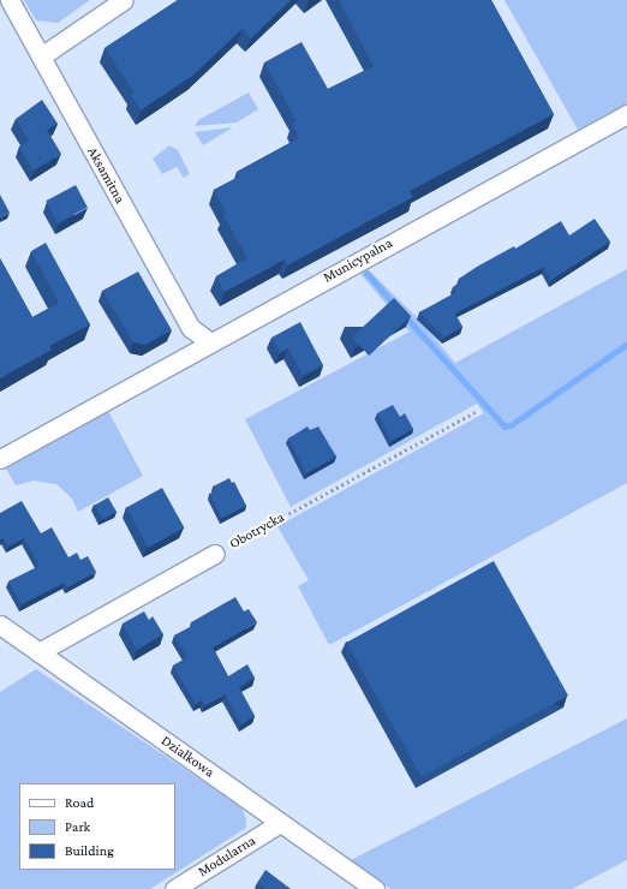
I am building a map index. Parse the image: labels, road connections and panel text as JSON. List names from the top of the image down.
{
  "streets": {
    "street": [
      "Aksamitna",
      "Municypalna",
      "Obotrycka",
      "Działkowa",
      "Modularna"
    ]
  },
  "crossings": [
    ["Aksamitna", "Municypalna"],
    ["Obotrycka", "Działkowa"],
    ["Działkowa", "Modularna"]
  ],
  "legend": ["Road", "Park", "Building"]
}
